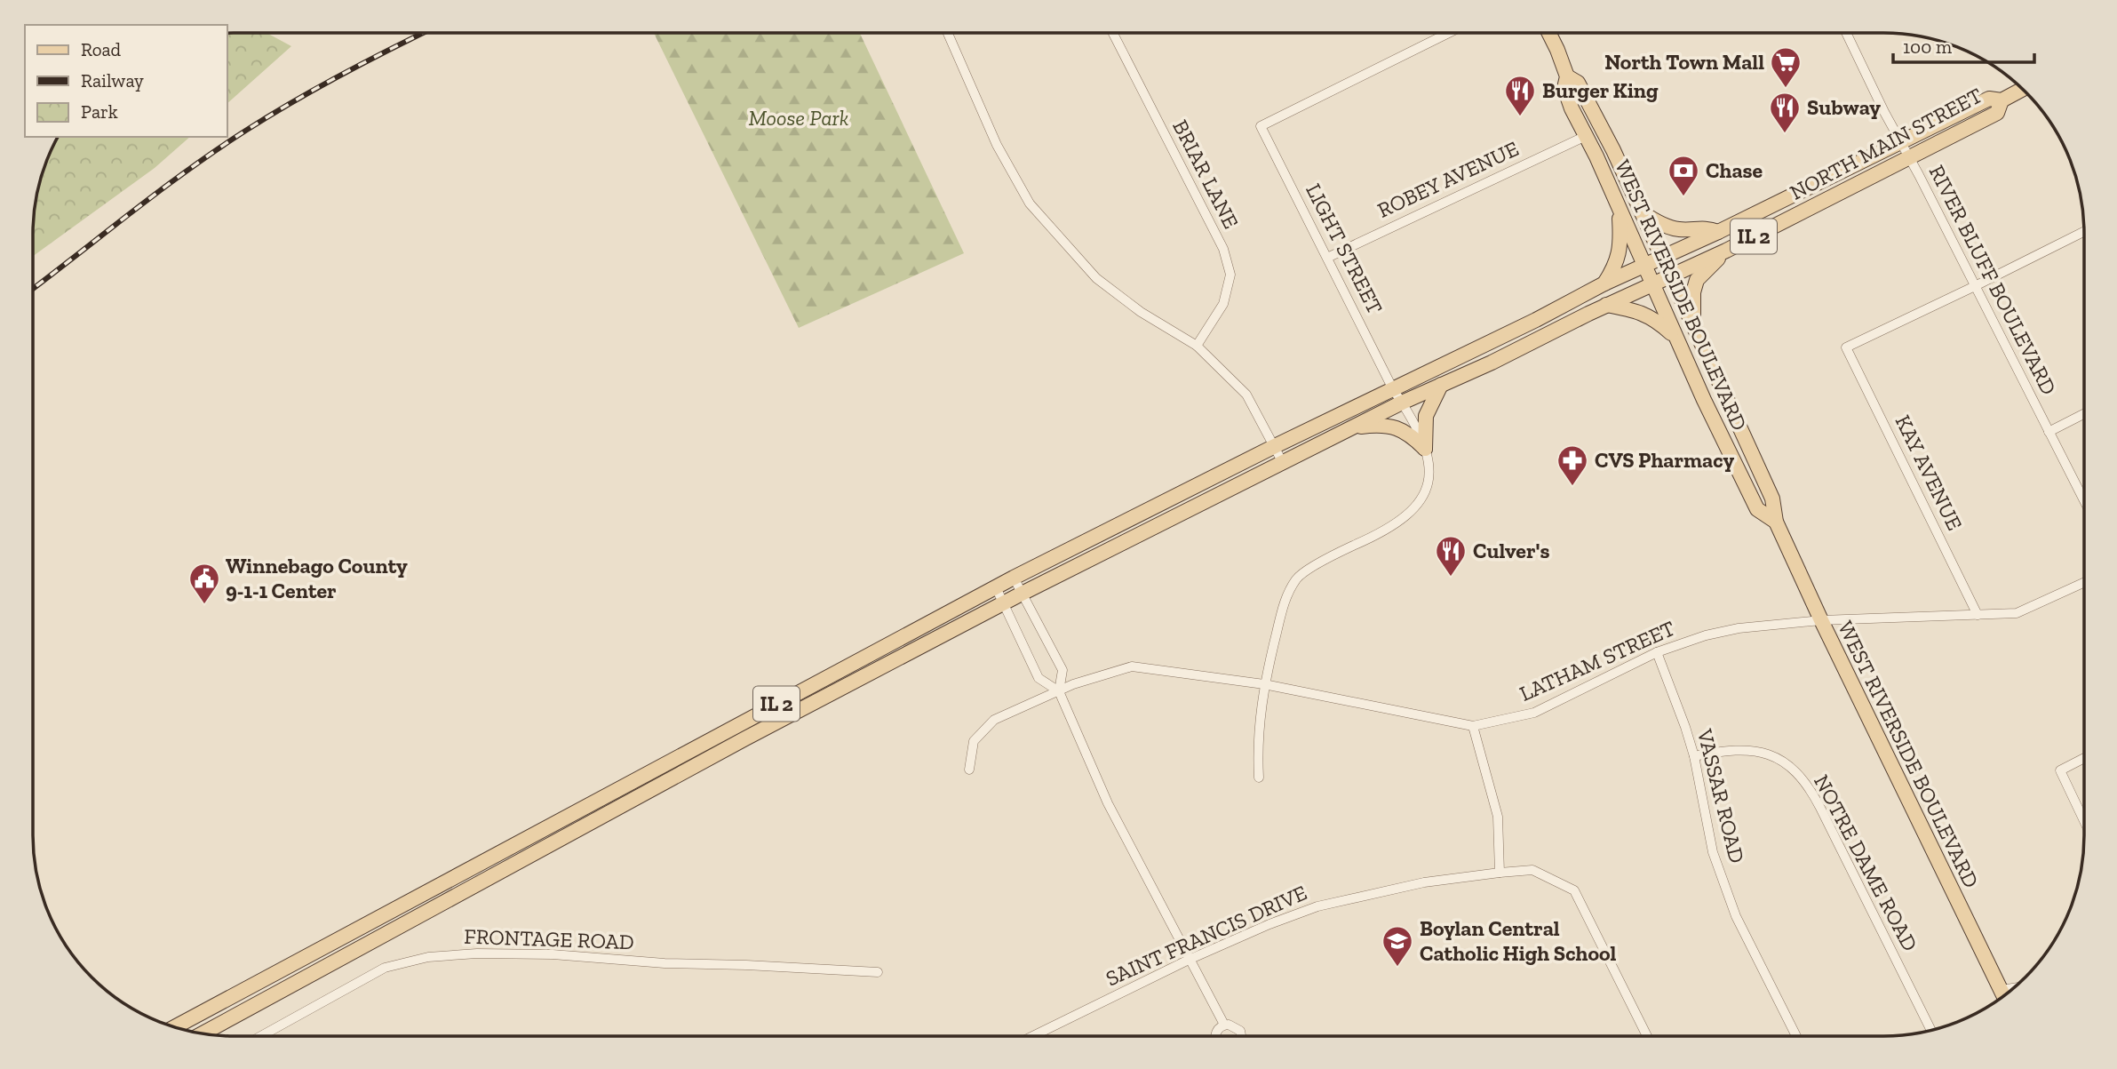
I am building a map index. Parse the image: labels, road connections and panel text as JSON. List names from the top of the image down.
{
  "streets": {
    "main road": ["NORTH MAIN STREET", "IL 2", "WEST RIVERSIDE BOULEVARD"],
    "street": [
      "BRIAR LANE",
      "ROBEY AVENUE",
      "LIGHT STREET",
      "RIVER BLUFF BOULEVARD",
      "KAY AVENUE",
      "LATHAM STREET",
      "VASSAR ROAD",
      "NOTRE DAME ROAD",
      "SAINT FRANCIS DRIVE",
      "FRONTAGE ROAD"
    ]
  },
  "crossings": [
    ["NORTH MAIN STREET", "IL 2"],
    ["NORTH MAIN STREET", "RIVER BLUFF BOULEVARD"],
    ["NORTH MAIN STREET", "WEST RIVERSIDE BOULEVARD"],
    ["ROBEY AVENUE", "LIGHT STREET"],
    ["ROBEY AVENUE", "WEST RIVERSIDE BOULEVARD"],
    ["IL 2", "LIGHT STREET"],
    ["IL 2", "WEST RIVERSIDE BOULEVARD"],
    ["LIGHT STREET", "LATHAM STREET"],
    ["RIVER BLUFF BOULEVARD", "KAY AVENUE"],
    ["WEST RIVERSIDE BOULEVARD", "LATHAM STREET"],
    ["KAY AVENUE", "LATHAM STREET"],
    ["LATHAM STREET", "VASSAR ROAD"],
    ["VASSAR ROAD", "NOTRE DAME ROAD"]
  ],
  "parks": ["Moose Park"],
  "places": {
    "supermarket": ["North Town Mall"],
    "restaurant": ["Burger King", "Subway", "Culver's"],
    "bank": ["Chase"],
    "pharmacy": ["CVS Pharmacy"],
    "public building": ["Winnebago County 9-1-1 Center"],
    "school or university": ["Boylan Central Catholic High School"]
  },
  "legend": ["Road", "Railway", "Park"],
  "scale_bar": "100 m"
}
